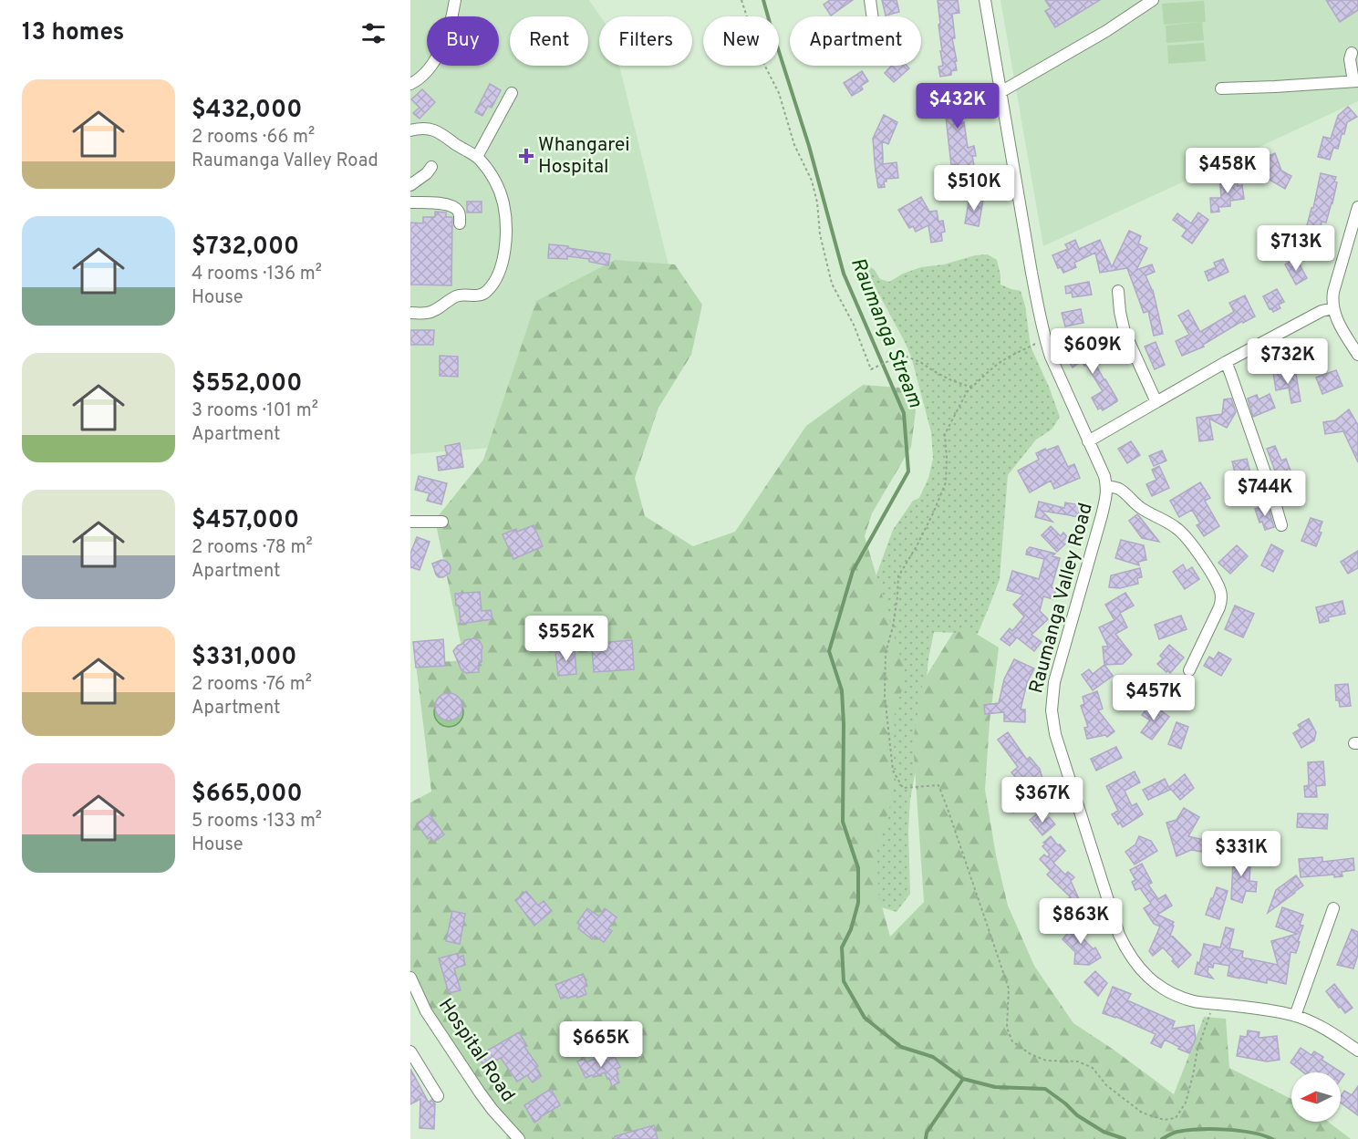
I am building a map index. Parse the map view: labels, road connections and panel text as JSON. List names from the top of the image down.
{
  "streets": {
    "street": ["Raumanga Valley Road", "Hospital Road"]
  },
  "water": ["Raumanga Stream"],
  "places": {
    "health": ["Whangarei Hospital"]
  },
  "north": "left",
  "page": {
    "heading": "13 homes",
    "chip": [
      "Buy",
      "Rent",
      "Filters",
      "New",
      "Apartment"
    ],
    "list": [
      {
        "name": "$432,000",
        "note": "2 rooms · 66 m² · Raumanga Valley Road"
      },
      {
        "name": "$732,000",
        "note": "4 rooms · 136 m² · House"
      },
      {
        "name": "$552,000",
        "note": "3 rooms · 101 m² · Apartment"
      },
      {
        "name": "$457,000",
        "note": "2 rooms · 78 m² · Apartment"
      },
      {
        "name": "$331,000",
        "note": "2 rooms · 76 m² · Apartment"
      },
      {
        "name": "$665,000",
        "note": "5 rooms · 133 m² · House"
      }
    ],
    "price": [
      "$432K",
      "$458K",
      "$510K",
      "$713K",
      "$609K",
      "$732K",
      "$744K",
      "$552K",
      "$457K",
      "$367K",
      "$331K",
      "$863K",
      "$665K"
    ]
  }
}
